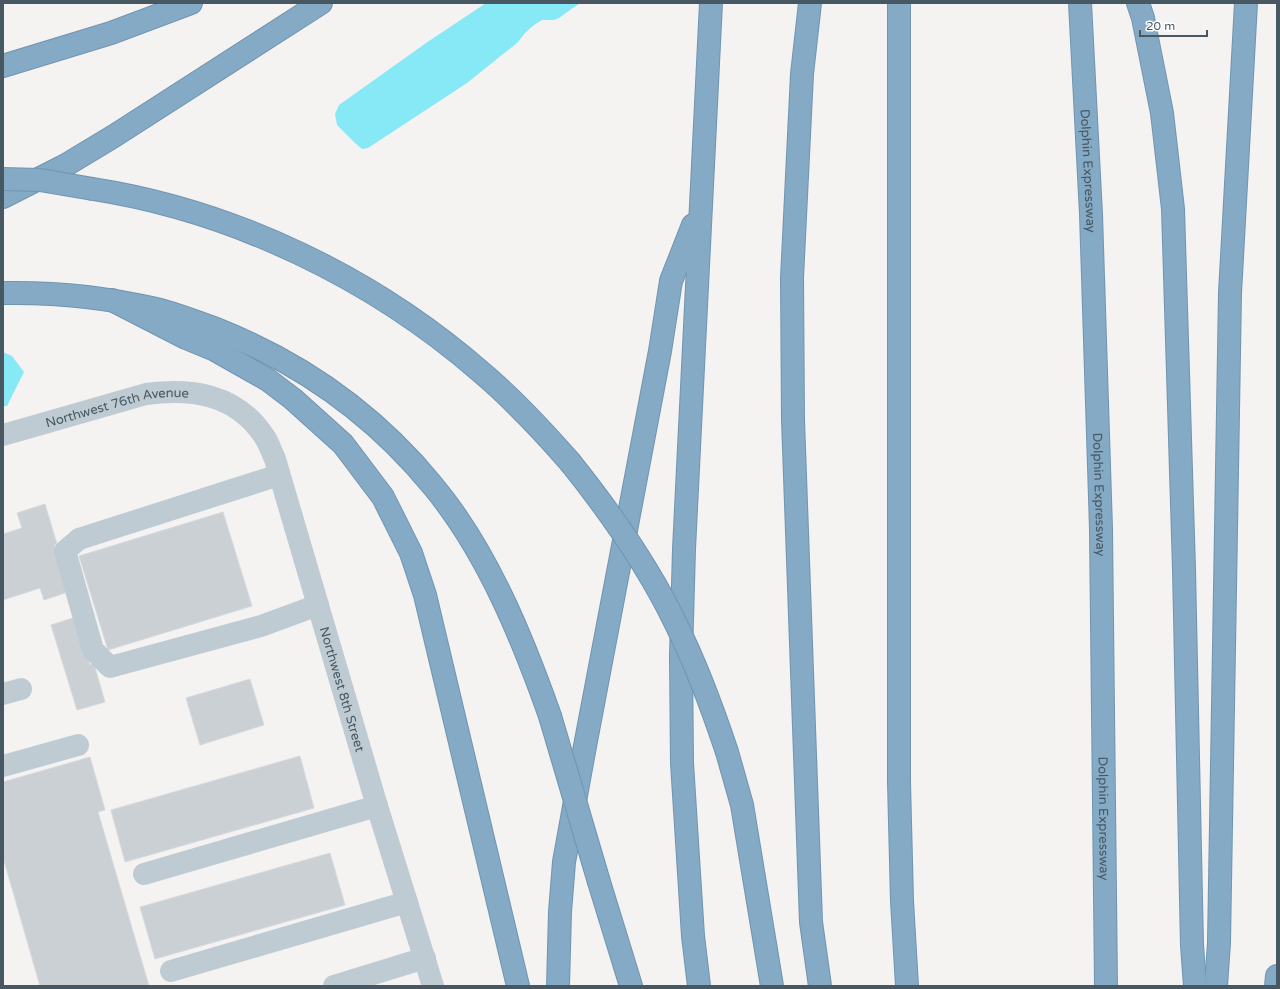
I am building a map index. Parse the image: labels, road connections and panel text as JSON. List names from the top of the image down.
{
  "streets": {
    "highway": ["Dolphin Expressway"],
    "street": ["Northwest 76th Avenue", "Northwest 8th Street"]
  },
  "crossings": [
    ["Northwest 76th Avenue", "Northwest 8th Street"]
  ],
  "scale_bar": "20 m"
}
